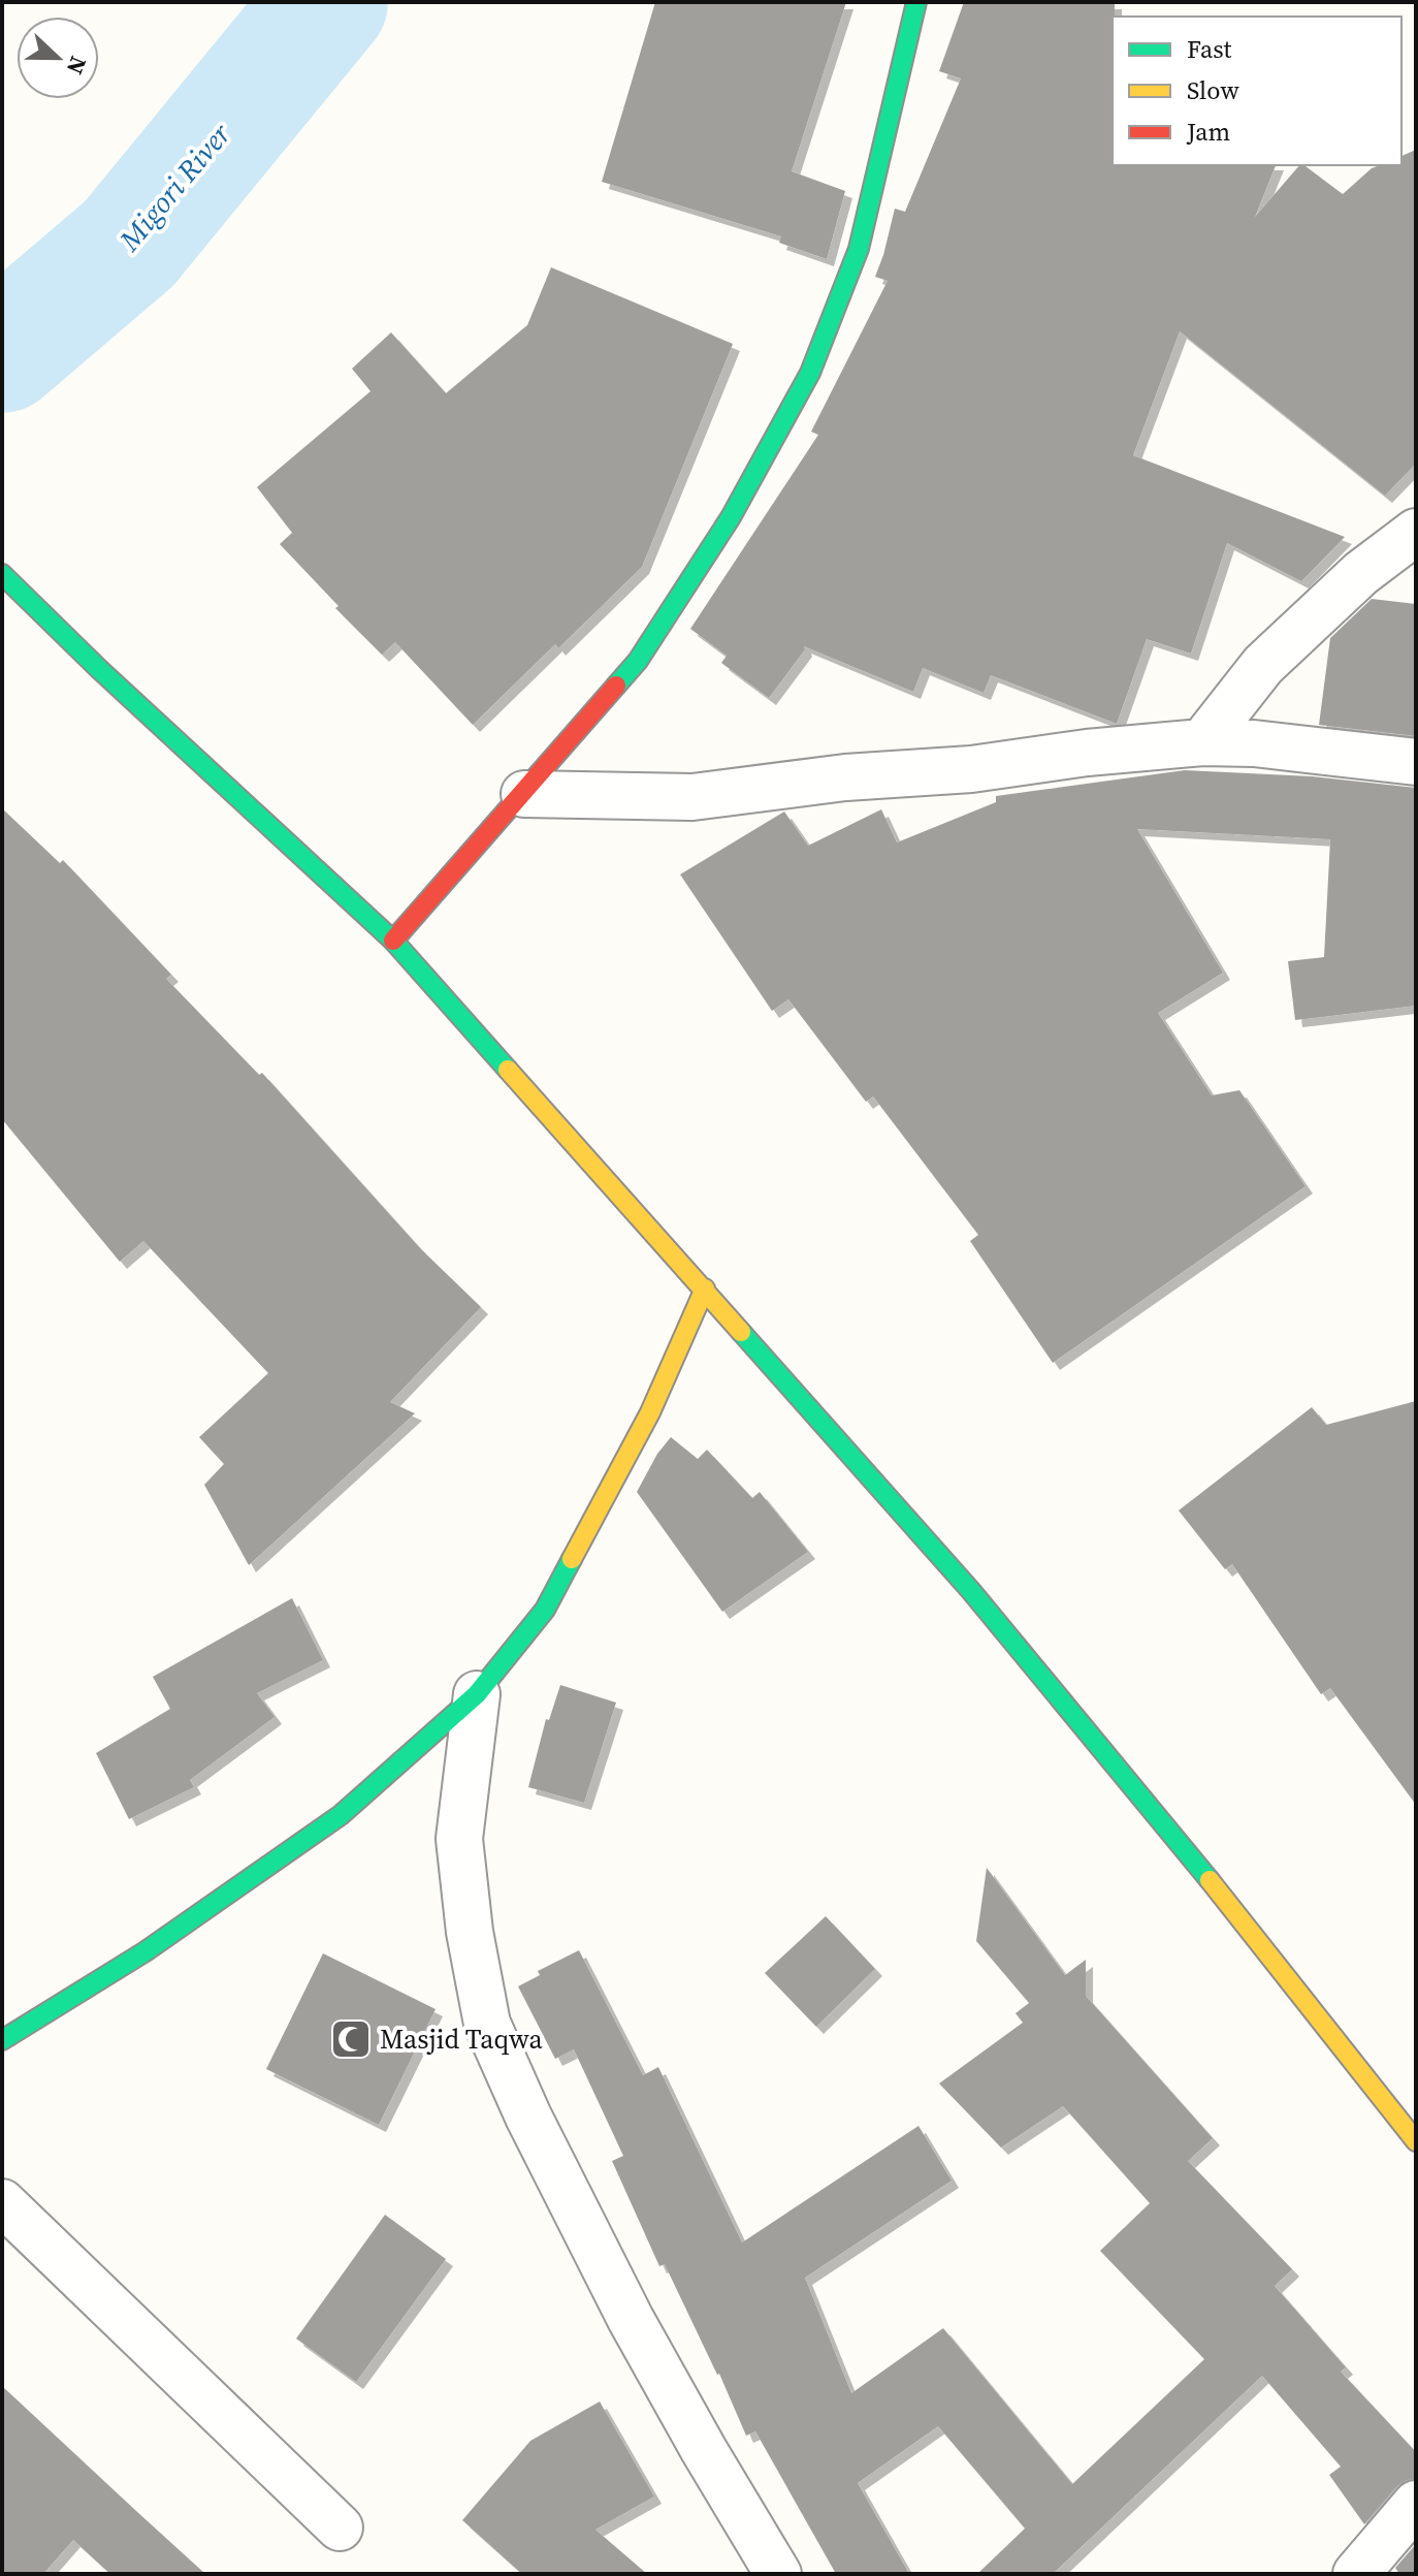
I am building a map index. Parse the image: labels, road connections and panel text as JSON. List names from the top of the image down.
{
  "water": ["Migori River"],
  "places": {
    "mosque": ["Masjid Taqwa"]
  },
  "legend": ["Fast", "Slow", "Jam"],
  "north": "right"
}
